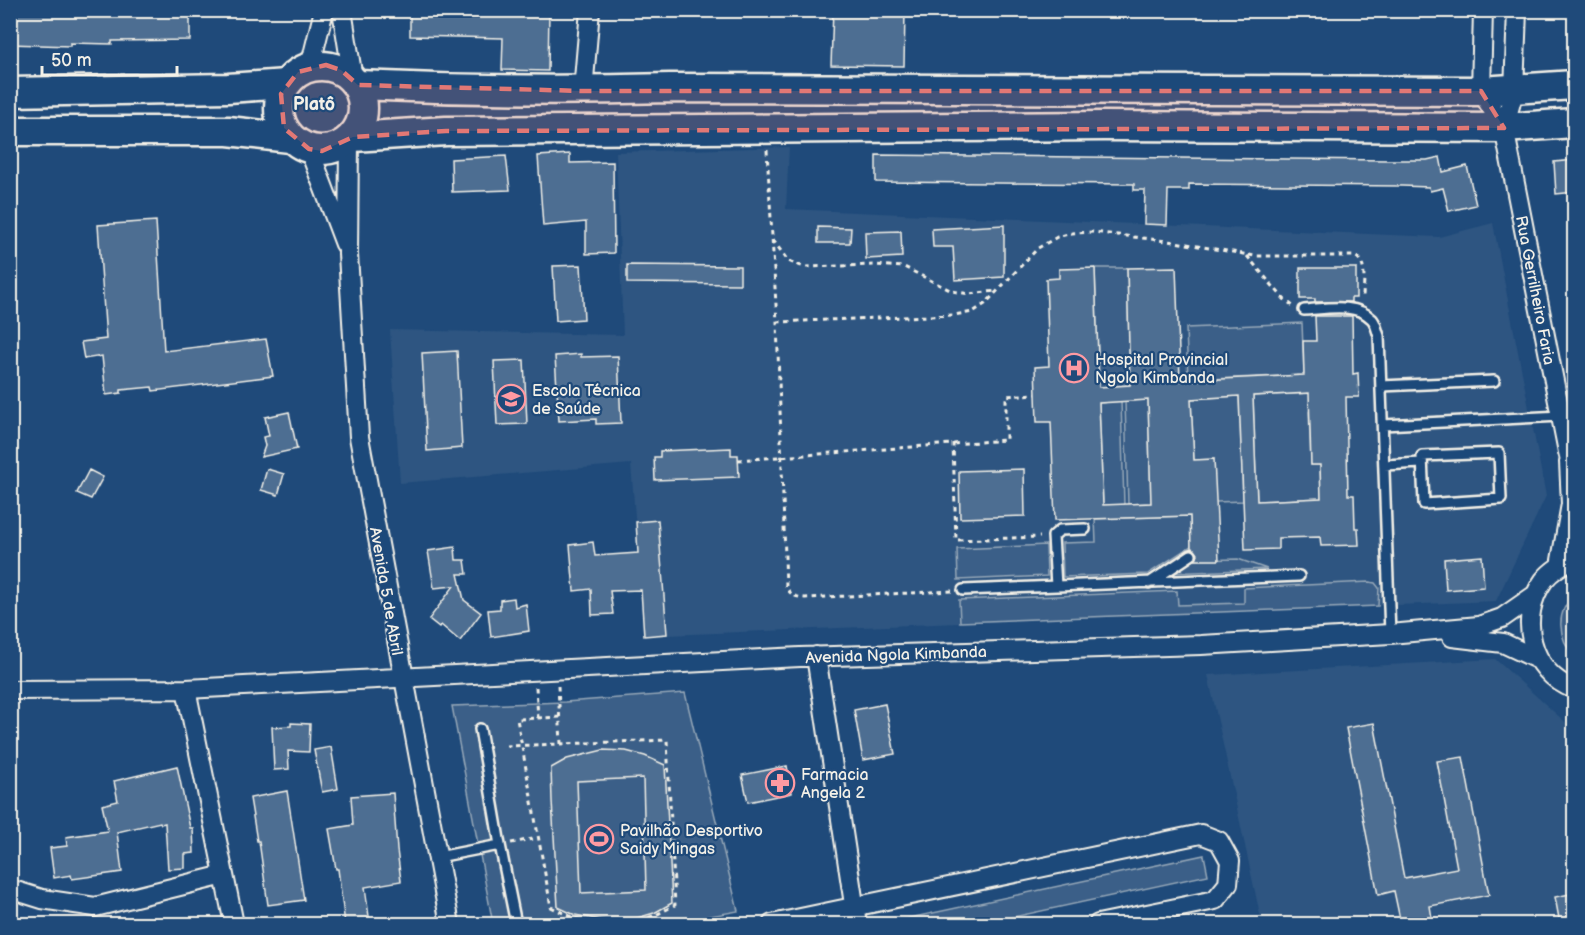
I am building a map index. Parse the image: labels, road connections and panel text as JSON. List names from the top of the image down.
{
  "streets": {
    "street": ["Rua Gerrilheiro Faria", "Avenida 5 de Abril", "Avenida Ngola Kimbanda"]
  },
  "crossings": [
    ["Avenida 5 de Abril", "Avenida Ngola Kimbanda"]
  ],
  "districts": ["Platô"],
  "places": {
    "hospital": ["Hospital Provincial Ngola Kimbanda"],
    "school or university": ["Escola Técnica de Saúde"],
    "pharmacy": ["Farmacia Angela 2"],
    "sports": ["Pavilhão Desportivo Saidy Mingas"]
  },
  "scale_bar": "50 m"
}
